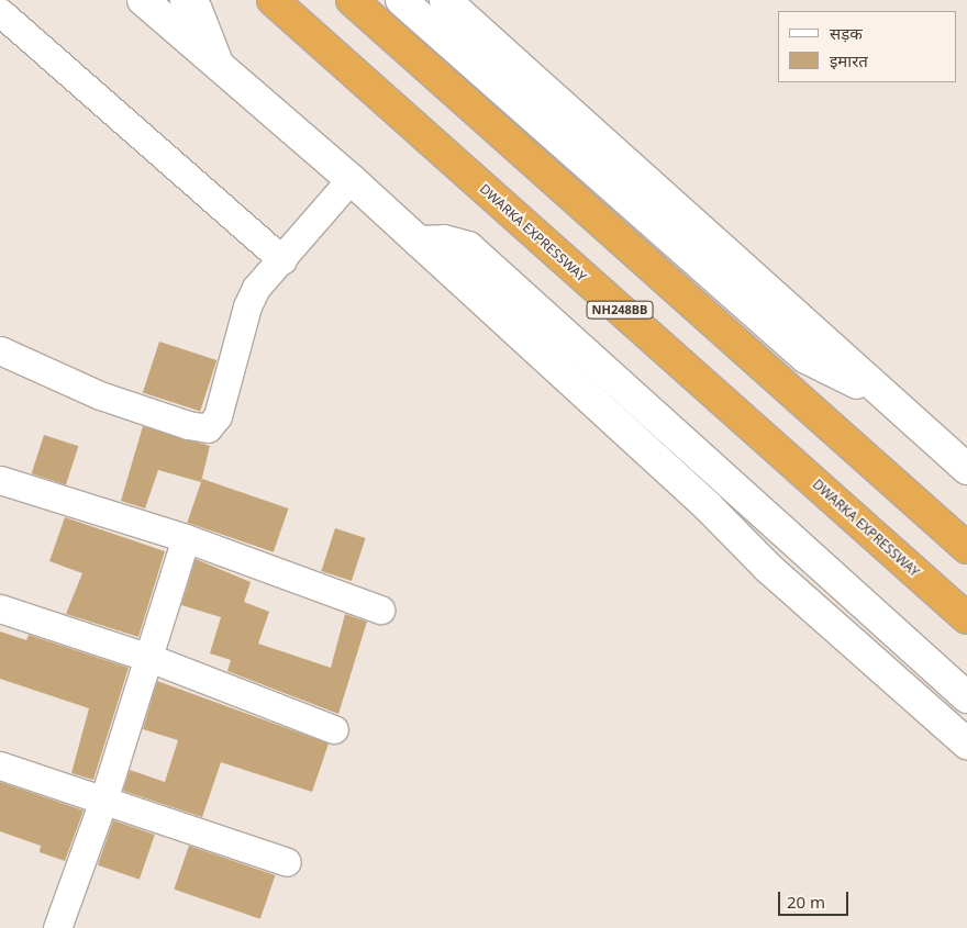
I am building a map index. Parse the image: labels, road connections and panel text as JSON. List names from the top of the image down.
{
  "streets": {
    "highway": ["DWARKA EXPRESSWAY", "NH248BB"]
  },
  "legend": ["सड़क", "इमारत"],
  "scale_bar": "20 m"
}
